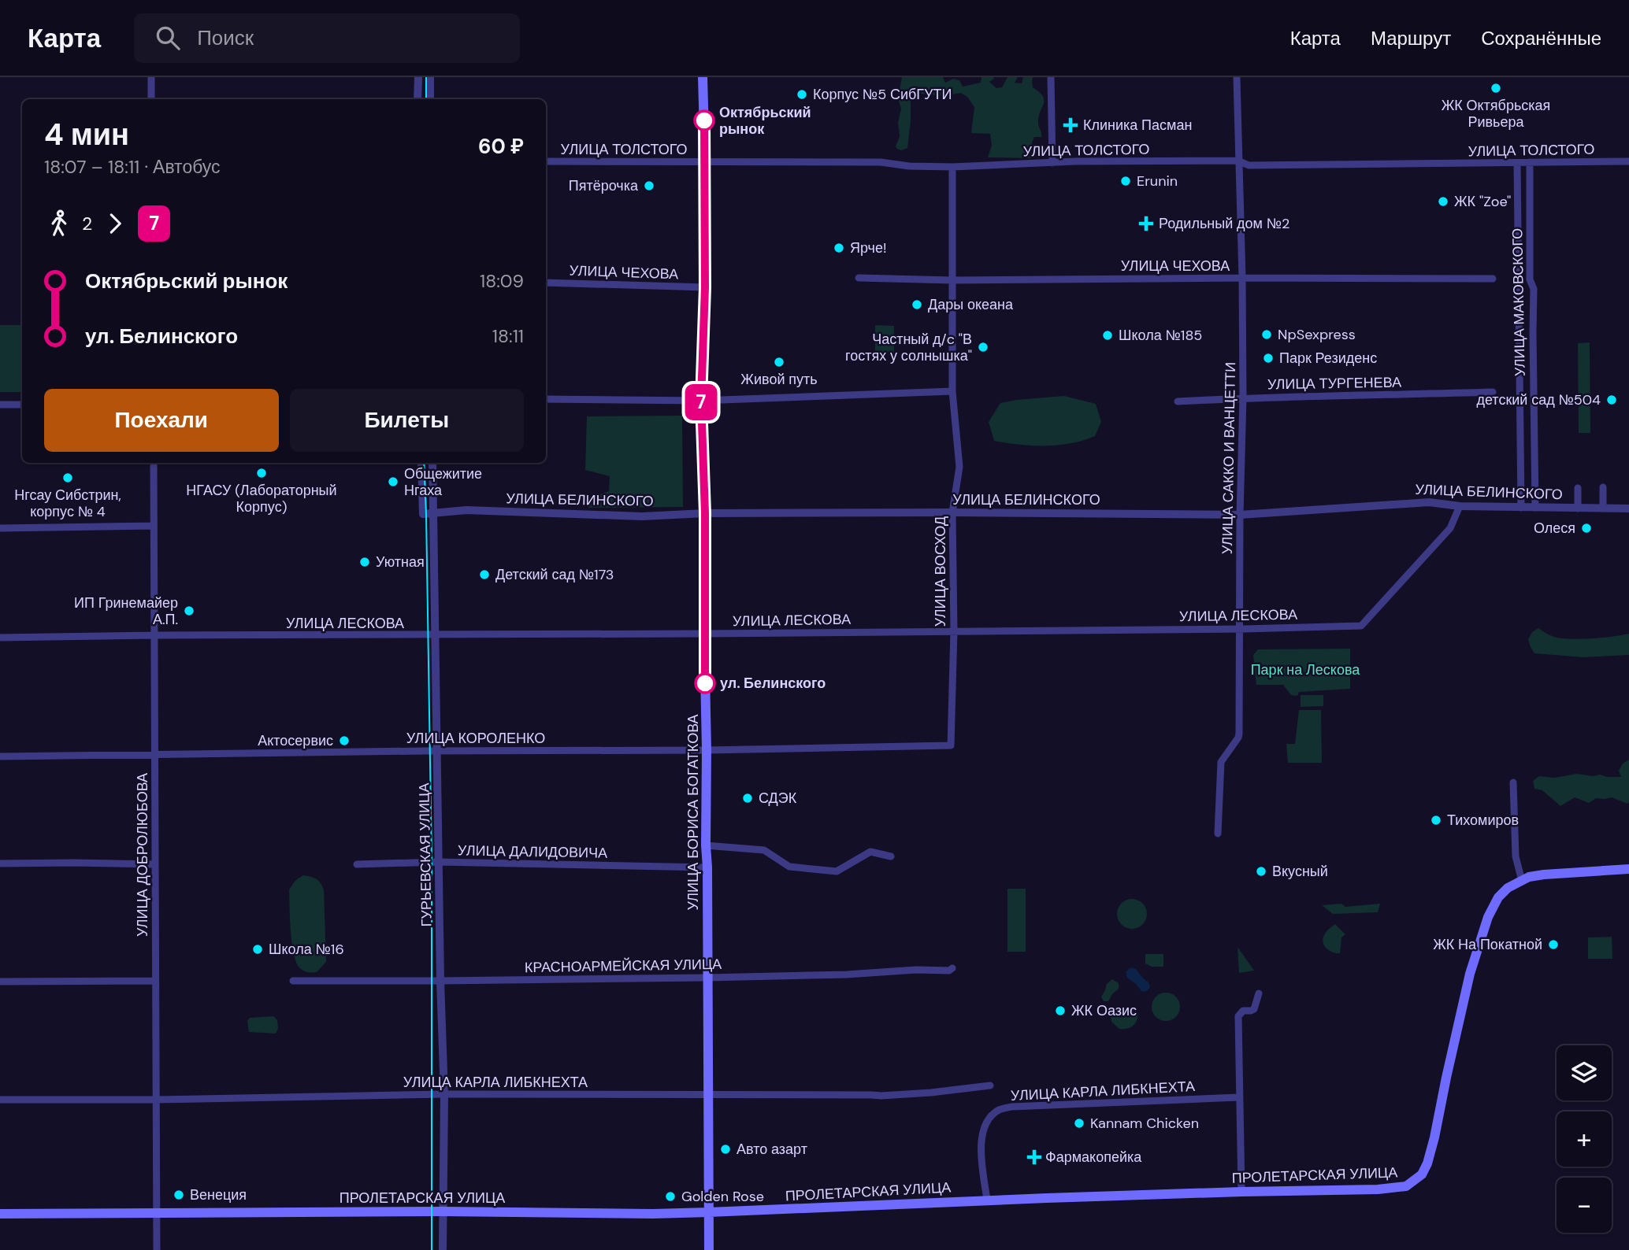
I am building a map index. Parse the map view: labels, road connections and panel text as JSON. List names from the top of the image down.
{
  "streets": {
    "main road": ["УЛИЦА БОРИСА БОГАТКОВА", "ПРОЛЕТАРСКАЯ УЛИЦА"],
    "street": [
      "УЛИЦА ТОЛСТОГО",
      "УЛИЦА ЧЕХОВА",
      "УЛИЦА МАКОВСКОГО",
      "УЛИЦА ТУРГЕНЕВА",
      "УЛИЦА САККО И ВАНЦЕТТИ",
      "УЛИЦА БЕЛИНСКОГО",
      "УЛИЦА ВОСХОД",
      "УЛИЦА ЛЕСКОВА",
      "УЛИЦА КОРОЛЕНКО",
      "УЛИЦА ДАЛИДОВИЧА",
      "УЛИЦА ДОБРОЛЮБОВА",
      "ГУРЬЕВСКАЯ УЛИЦА",
      "КРАСНОАРМЕЙСКАЯ УЛИЦА",
      "УЛИЦА КАРЛА ЛИБКНЕХТА"
    ]
  },
  "crossings": [
    ["УЛИЦА ТОЛСТОГО", "УЛИЦА МАКОВСКОГО"],
    ["УЛИЦА ТОЛСТОГО", "УЛИЦА САККО И ВАНЦЕТТИ"],
    ["УЛИЦА ТОЛСТОГО", "УЛИЦА ВОСХОД"],
    ["УЛИЦА ТОЛСТОГО", "УЛИЦА БОРИСА БОГАТКОВА"],
    ["УЛИЦА ЧЕХОВА", "УЛИЦА САККО И ВАНЦЕТТИ"],
    ["УЛИЦА ЧЕХОВА", "УЛИЦА ВОСХОД"],
    ["УЛИЦА ЧЕХОВА", "УЛИЦА БОРИСА БОГАТКОВА"],
    ["УЛИЦА МАКОВСКОГО", "УЛИЦА БЕЛИНСКОГО"],
    ["УЛИЦА ТУРГЕНЕВА", "УЛИЦА САККО И ВАНЦЕТТИ"],
    ["УЛИЦА САККО И ВАНЦЕТТИ", "УЛИЦА БЕЛИНСКОГО"],
    ["УЛИЦА САККО И ВАНЦЕТТИ", "УЛИЦА ЛЕСКОВА"],
    ["УЛИЦА БЕЛИНСКОГО", "УЛИЦА ВОСХОД"],
    ["УЛИЦА БЕЛИНСКОГО", "УЛИЦА ЛЕСКОВА"],
    ["УЛИЦА БЕЛИНСКОГО", "УЛИЦА БОРИСА БОГАТКОВА"],
    ["УЛИЦА БЕЛИНСКОГО", "ГУРЬЕВСКАЯ УЛИЦА"],
    ["УЛИЦА ВОСХОД", "УЛИЦА ЛЕСКОВА"],
    ["УЛИЦА ВОСХОД", "УЛИЦА КОРОЛЕНКО"],
    ["УЛИЦА ЛЕСКОВА", "УЛИЦА БОРИСА БОГАТКОВА"],
    ["УЛИЦА ЛЕСКОВА", "УЛИЦА ДОБРОЛЮБОВА"],
    ["УЛИЦА ЛЕСКОВА", "ГУРЬЕВСКАЯ УЛИЦА"],
    ["УЛИЦА КОРОЛЕНКО", "УЛИЦА БОРИСА БОГАТКОВА"],
    ["УЛИЦА КОРОЛЕНКО", "УЛИЦА ДОБРОЛЮБОВА"],
    ["УЛИЦА КОРОЛЕНКО", "ГУРЬЕВСКАЯ УЛИЦА"],
    ["УЛИЦА БОРИСА БОГАТКОВА", "УЛИЦА ДАЛИДОВИЧА"],
    ["УЛИЦА БОРИСА БОГАТКОВА", "КРАСНОАРМЕЙСКАЯ УЛИЦА"],
    ["УЛИЦА БОРИСА БОГАТКОВА", "УЛИЦА КАРЛА ЛИБКНЕХТА"],
    ["УЛИЦА БОРИСА БОГАТКОВА", "ПРОЛЕТАРСКАЯ УЛИЦА"],
    ["УЛИЦА ДАЛИДОВИЧА", "ГУРЬЕВСКАЯ УЛИЦА"],
    ["УЛИЦА ДОБРОЛЮБОВА", "УЛИЦА КАРЛА ЛИБКНЕХТА"],
    ["УЛИЦА ДОБРОЛЮБОВА", "ПРОЛЕТАРСКАЯ УЛИЦА"],
    ["ГУРЬЕВСКАЯ УЛИЦА", "КРАСНОАРМЕЙСКАЯ УЛИЦА"],
    ["ГУРЬЕВСКАЯ УЛИЦА", "УЛИЦА КАРЛА ЛИБКНЕХТА"],
    ["ГУРЬЕВСКАЯ УЛИЦА", "ПРОЛЕТАРСКАЯ УЛИЦА"],
    ["УЛИЦА КАРЛА ЛИБКНЕХТА", "ПРОЛЕТАРСКАЯ УЛИЦА"]
  ],
  "parks": ["Парк на Лескова"],
  "places": {
    "other": [
      "ЖК Октябрьская Ривьера",
      "Корпус №5 СибГУТИ",
      "Октябрьский рынок",
      "Erunin",
      "Пятёрочка",
      "ЖК \"Zoe\"",
      "Ярче!",
      "Дары океана",
      "NpSexpress",
      "Школа №185",
      "Частный д/c \"В гостях у солнышка\"",
      "Парк Резиденс",
      "Живой путь",
      "детский сад №504",
      "НГАСУ (Лабораторный Корпус)",
      "Нгсау Сибстрин, корпус № 4",
      "Общежитие Нгаха",
      "Олеся",
      "Уютная",
      "Детский сад №173",
      "ИП Гринемайер А.П.",
      "ул. Белинского",
      "Актосервис",
      "СДЭК",
      "Тихомиров",
      "Вкусный",
      "ЖК На Покатной",
      "Школа №16",
      "ЖК Оазис",
      "Kannam Chicken",
      "Авто азарт",
      "Венеция",
      "Golden Rose"
    ],
    "health": ["Клиника Пасман", "Родильный дом №2", "Фармакопейка"]
  },
  "lines": ["bus line 7"],
  "page": {
    "header": "Карта",
    "search": "Поиск",
    "nav": ["Карта", "Маршрут", "Сохранённые"],
    "on_map": "7",
    "heading": ["4 мин", "18:07 – 18:11 · Автобус", "60 ₽"],
    "legs": ["2", "7"],
    "list": [
      {
        "name": "Октябрьский рынок",
        "value": "18:09"
      },
      {
        "name": "ул. Белинского",
        "value": "18:11"
      }
    ],
    "buttons": ["Поехали", "Билеты"],
    "map_buttons": ["+", "−"]
  }
}
